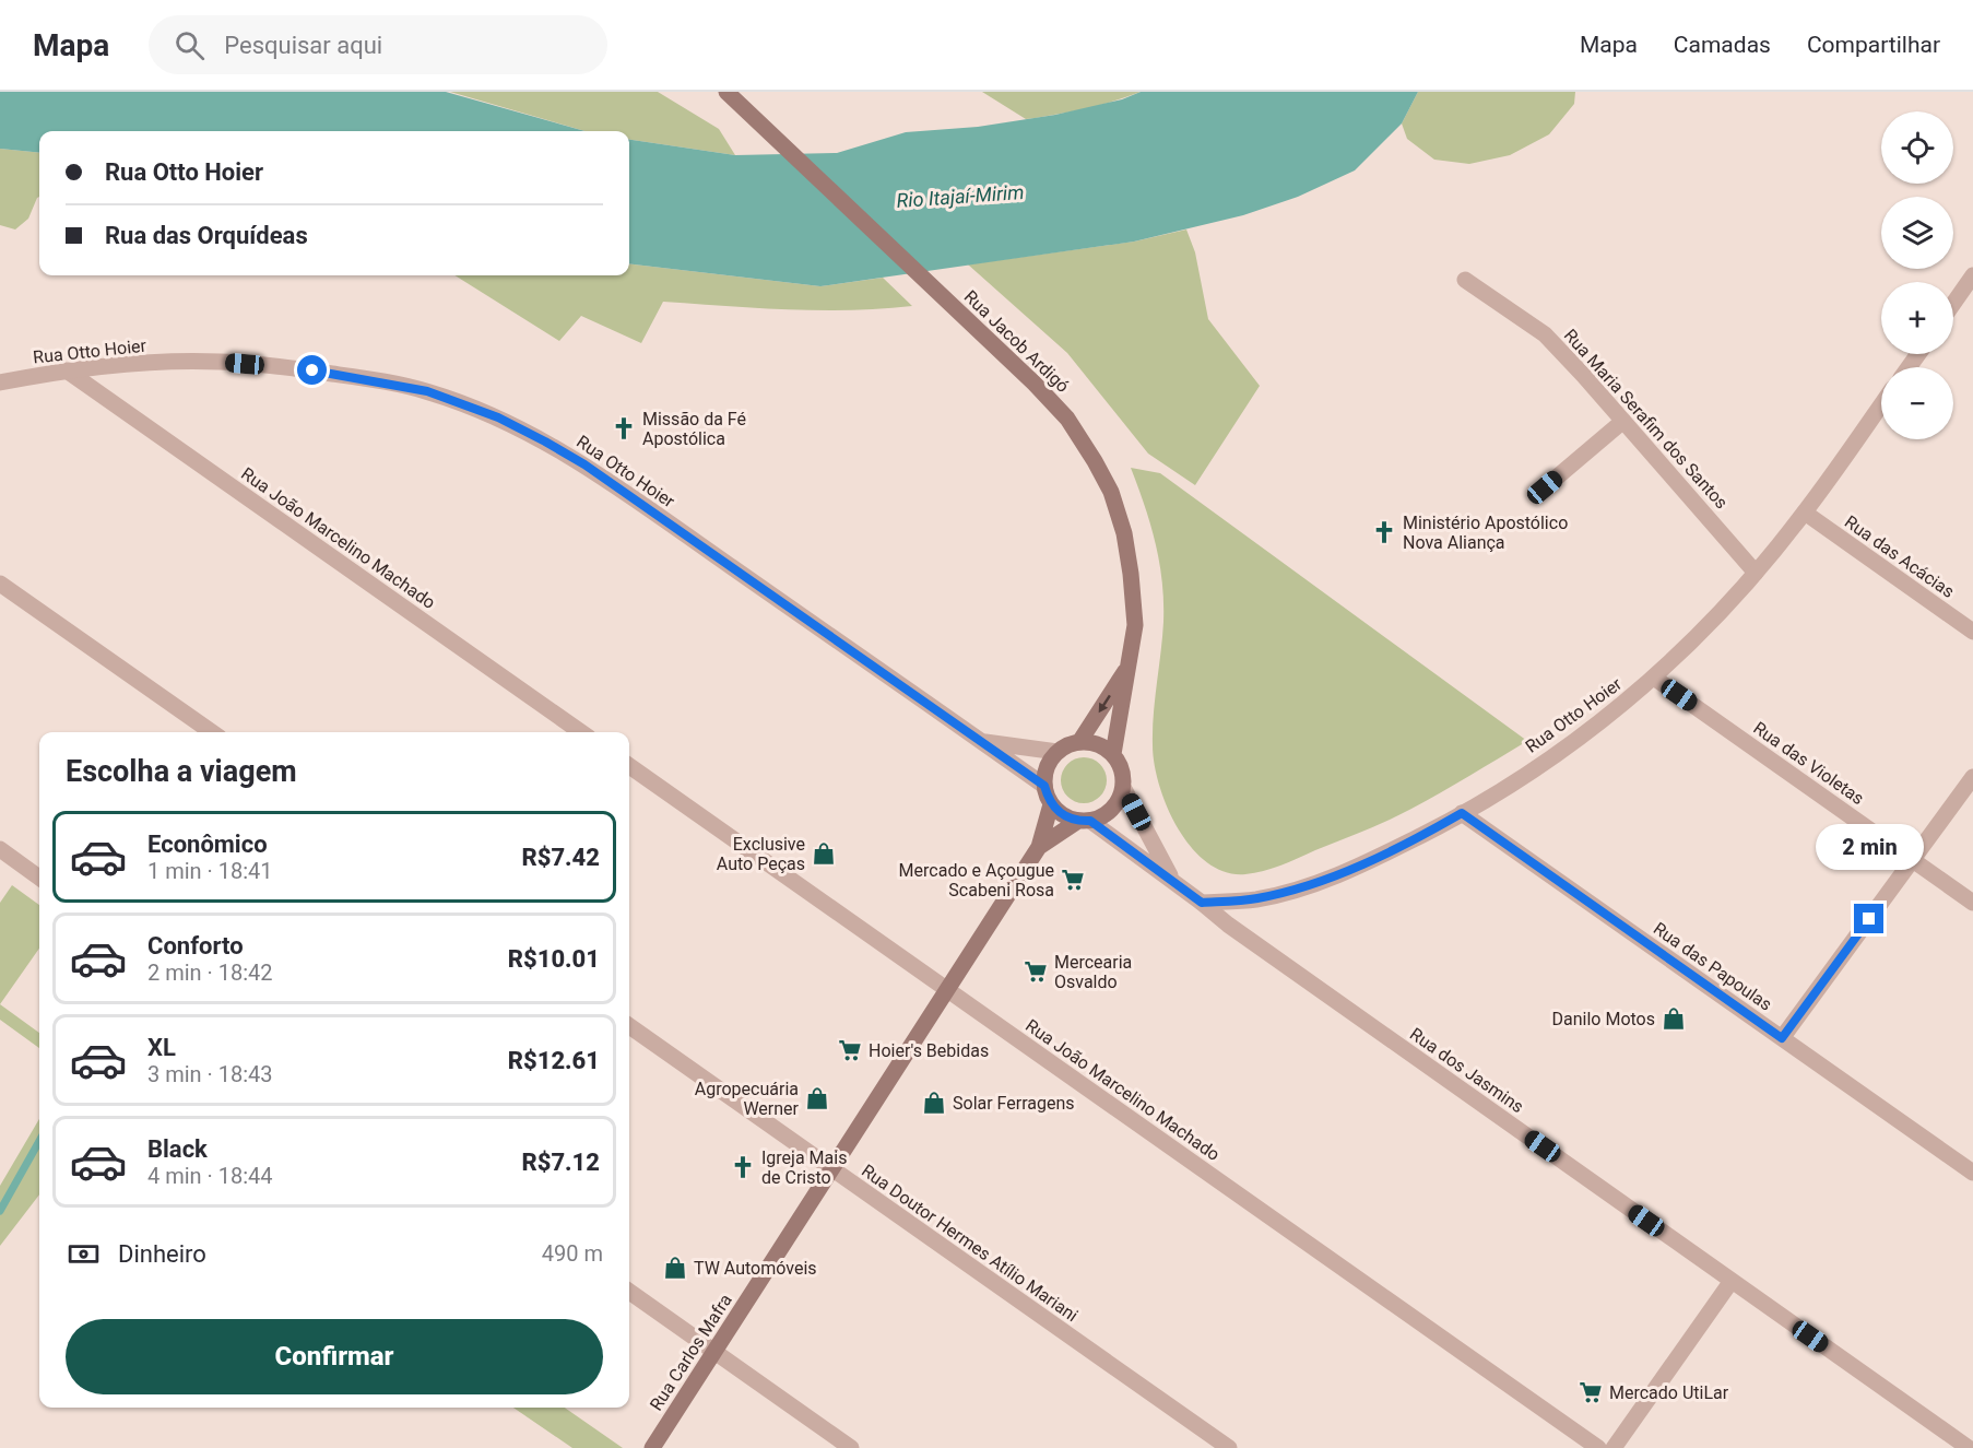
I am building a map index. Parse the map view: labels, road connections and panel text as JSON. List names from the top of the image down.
{
  "streets": {
    "main road": ["Rua Jacob Ardigó", "Rua Carlos Mafra"],
    "street": [
      "Rua Otto Hoier",
      "Rua Maria Serafim dos Santos",
      "Rua João Marcelino Machado",
      "Rua das Acácias",
      "Rua das Violetas",
      "Rua das Papoulas",
      "Rua dos Jasmins",
      "Rua Doutor Hermes Atílio Mariani"
    ]
  },
  "crossings": [
    ["Rua Jacob Ardigó", "Rua Otto Hoier"],
    ["Rua Jacob Ardigó", "Rua Carlos Mafra"],
    ["Rua Otto Hoier", "Rua Maria Serafim dos Santos"],
    ["Rua Otto Hoier", "Rua João Marcelino Machado"],
    ["Rua Otto Hoier", "Rua das Acácias"],
    ["Rua Otto Hoier", "Rua das Violetas"],
    ["Rua Otto Hoier", "Rua das Papoulas"],
    ["Rua Otto Hoier", "Rua dos Jasmins"],
    ["Rua Otto Hoier", "Rua Carlos Mafra"],
    ["Rua João Marcelino Machado", "Rua Carlos Mafra"],
    ["Rua Doutor Hermes Atílio Mariani", "Rua Carlos Mafra"]
  ],
  "water": ["Rio Itajaí-Mirim"],
  "places": {
    "church": ["Missão da Fé Apostólica", "Ministério Apostólico Nova Aliança", "Igreja Mais de Cristo"],
    "shop": [
      "Exclusive Auto Peças",
      "Danilo Motos",
      "Agropecuária Werner",
      "Solar Ferragens",
      "TW Automóveis"
    ],
    "supermarket": [
      "Mercado e Açougue Scabeni Rosa",
      "Mercearia Osvaldo",
      "Hoier's Bebidas",
      "Mercado UtiLar"
    ]
  },
  "page": {
    "header": "Mapa",
    "search": "Pesquisar aqui",
    "nav": ["Mapa", "Camadas", "Compartilhar"],
    "map_buttons": ["+", "−"],
    "banner": ["Rua Otto Hoier", "Rua das Orquídeas"],
    "heading": "Escolha a viagem",
    "list": [
      {
        "name": "Econômico",
        "note": "1 min · 18:41",
        "value": "R$7.42"
      },
      {
        "name": "Conforto",
        "note": "2 min · 18:42",
        "value": "R$10.01"
      },
      {
        "name": "XL",
        "note": "3 min · 18:43",
        "value": "R$12.61"
      },
      {
        "name": "Black",
        "note": "4 min · 18:44",
        "value": "R$7.12"
      }
    ],
    "bubble": "2 min",
    "pay": ["Dinheiro", "490 m"],
    "buttons": "Confirmar"
  }
}
